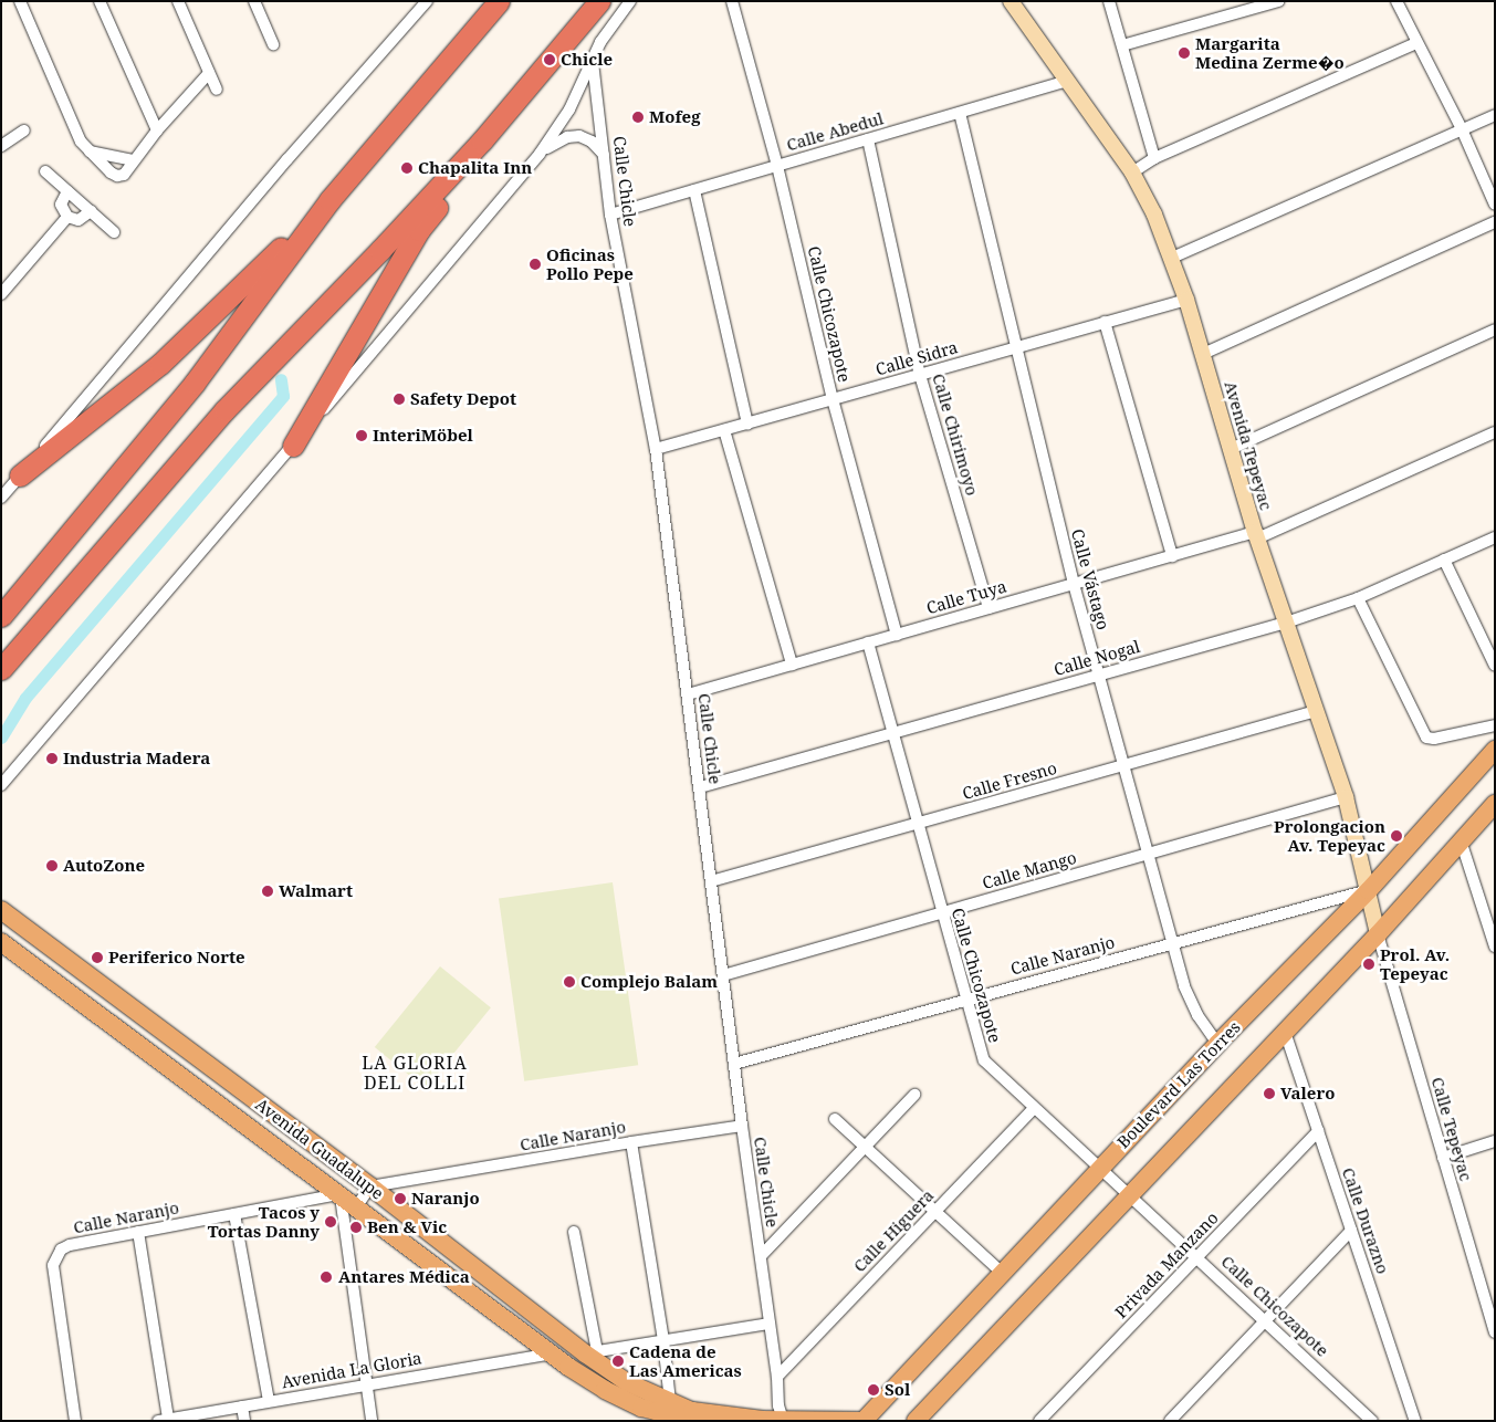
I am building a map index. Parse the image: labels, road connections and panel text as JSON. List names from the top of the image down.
{
  "streets": {
    "main road": ["Boulevard Las Torres", "Avenida Guadalupe"],
    "street": [
      "Calle Abedul",
      "Calle Chicle",
      "Calle Chicozapote",
      "Calle Sidra",
      "Calle Chirimoyo",
      "Avenida Tepeyac",
      "Calle Vástago",
      "Calle Tuya",
      "Calle Nogal",
      "Calle Fresno",
      "Calle Mango",
      "Calle Naranjo",
      "Calle Tepeyac",
      "Calle Durazno",
      "Calle Higuera",
      "Privada Manzano",
      "Avenida La Gloria"
    ]
  },
  "crossings": [
    ["Calle Abedul", "Calle Chicle"],
    ["Calle Abedul", "Calle Chicozapote"],
    ["Calle Abedul", "Calle Chirimoyo"],
    ["Calle Abedul", "Avenida Tepeyac"],
    ["Calle Abedul", "Calle Vástago"],
    ["Calle Chicle", "Calle Sidra"],
    ["Calle Chicle", "Calle Tuya"],
    ["Calle Chicle", "Calle Nogal"],
    ["Calle Chicle", "Calle Fresno"],
    ["Calle Chicle", "Calle Mango"],
    ["Calle Chicle", "Calle Naranjo"],
    ["Calle Chicle", "Calle Higuera"],
    ["Calle Chicozapote", "Calle Sidra"],
    ["Calle Chicozapote", "Calle Tuya"],
    ["Calle Chicozapote", "Calle Nogal"],
    ["Calle Chicozapote", "Calle Fresno"],
    ["Calle Chicozapote", "Calle Mango"],
    ["Calle Chicozapote", "Calle Naranjo"],
    ["Calle Chicozapote", "Boulevard Las Torres"],
    ["Calle Chicozapote", "Calle Higuera"],
    ["Calle Chicozapote", "Privada Manzano"],
    ["Calle Sidra", "Calle Chirimoyo"],
    ["Calle Sidra", "Avenida Tepeyac"],
    ["Calle Sidra", "Calle Vástago"],
    ["Calle Chirimoyo", "Calle Tuya"],
    ["Avenida Tepeyac", "Calle Tuya"],
    ["Avenida Tepeyac", "Calle Nogal"],
    ["Avenida Tepeyac", "Calle Fresno"],
    ["Avenida Tepeyac", "Calle Mango"],
    ["Avenida Tepeyac", "Calle Naranjo"],
    ["Avenida Tepeyac", "Boulevard Las Torres"],
    ["Avenida Tepeyac", "Calle Tepeyac"],
    ["Calle Vástago", "Calle Tuya"],
    ["Calle Vástago", "Calle Nogal"],
    ["Calle Vástago", "Calle Fresno"],
    ["Calle Vástago", "Calle Mango"],
    ["Calle Vástago", "Calle Naranjo"],
    ["Calle Vástago", "Boulevard Las Torres"],
    ["Calle Naranjo", "Boulevard Las Torres"],
    ["Calle Naranjo", "Avenida Guadalupe"],
    ["Avenida Guadalupe", "Avenida La Gloria"],
    ["Calle Durazno", "Privada Manzano"]
  ],
  "districts": ["LA GLORIA DEL COLLI"],
  "places": [
    "Margarita Medina Zerme�o",
    "Chicle",
    "Mofeg",
    "Chapalita Inn",
    "Oficinas Pollo Pepe",
    "Safety Depot",
    "InteriMöbel",
    "Industria Madera",
    "Prolongacion Av. Tepeyac",
    "AutoZone",
    "Walmart",
    "Periferico Norte",
    "Prol. Av. Tepeyac",
    "Complejo Balam",
    "Valero",
    "Naranjo",
    "Tacos y Tortas Danny",
    "Ben & Vic",
    "Antares Médica",
    "Cadena de Las Americas",
    "Sol"
  ]
}
